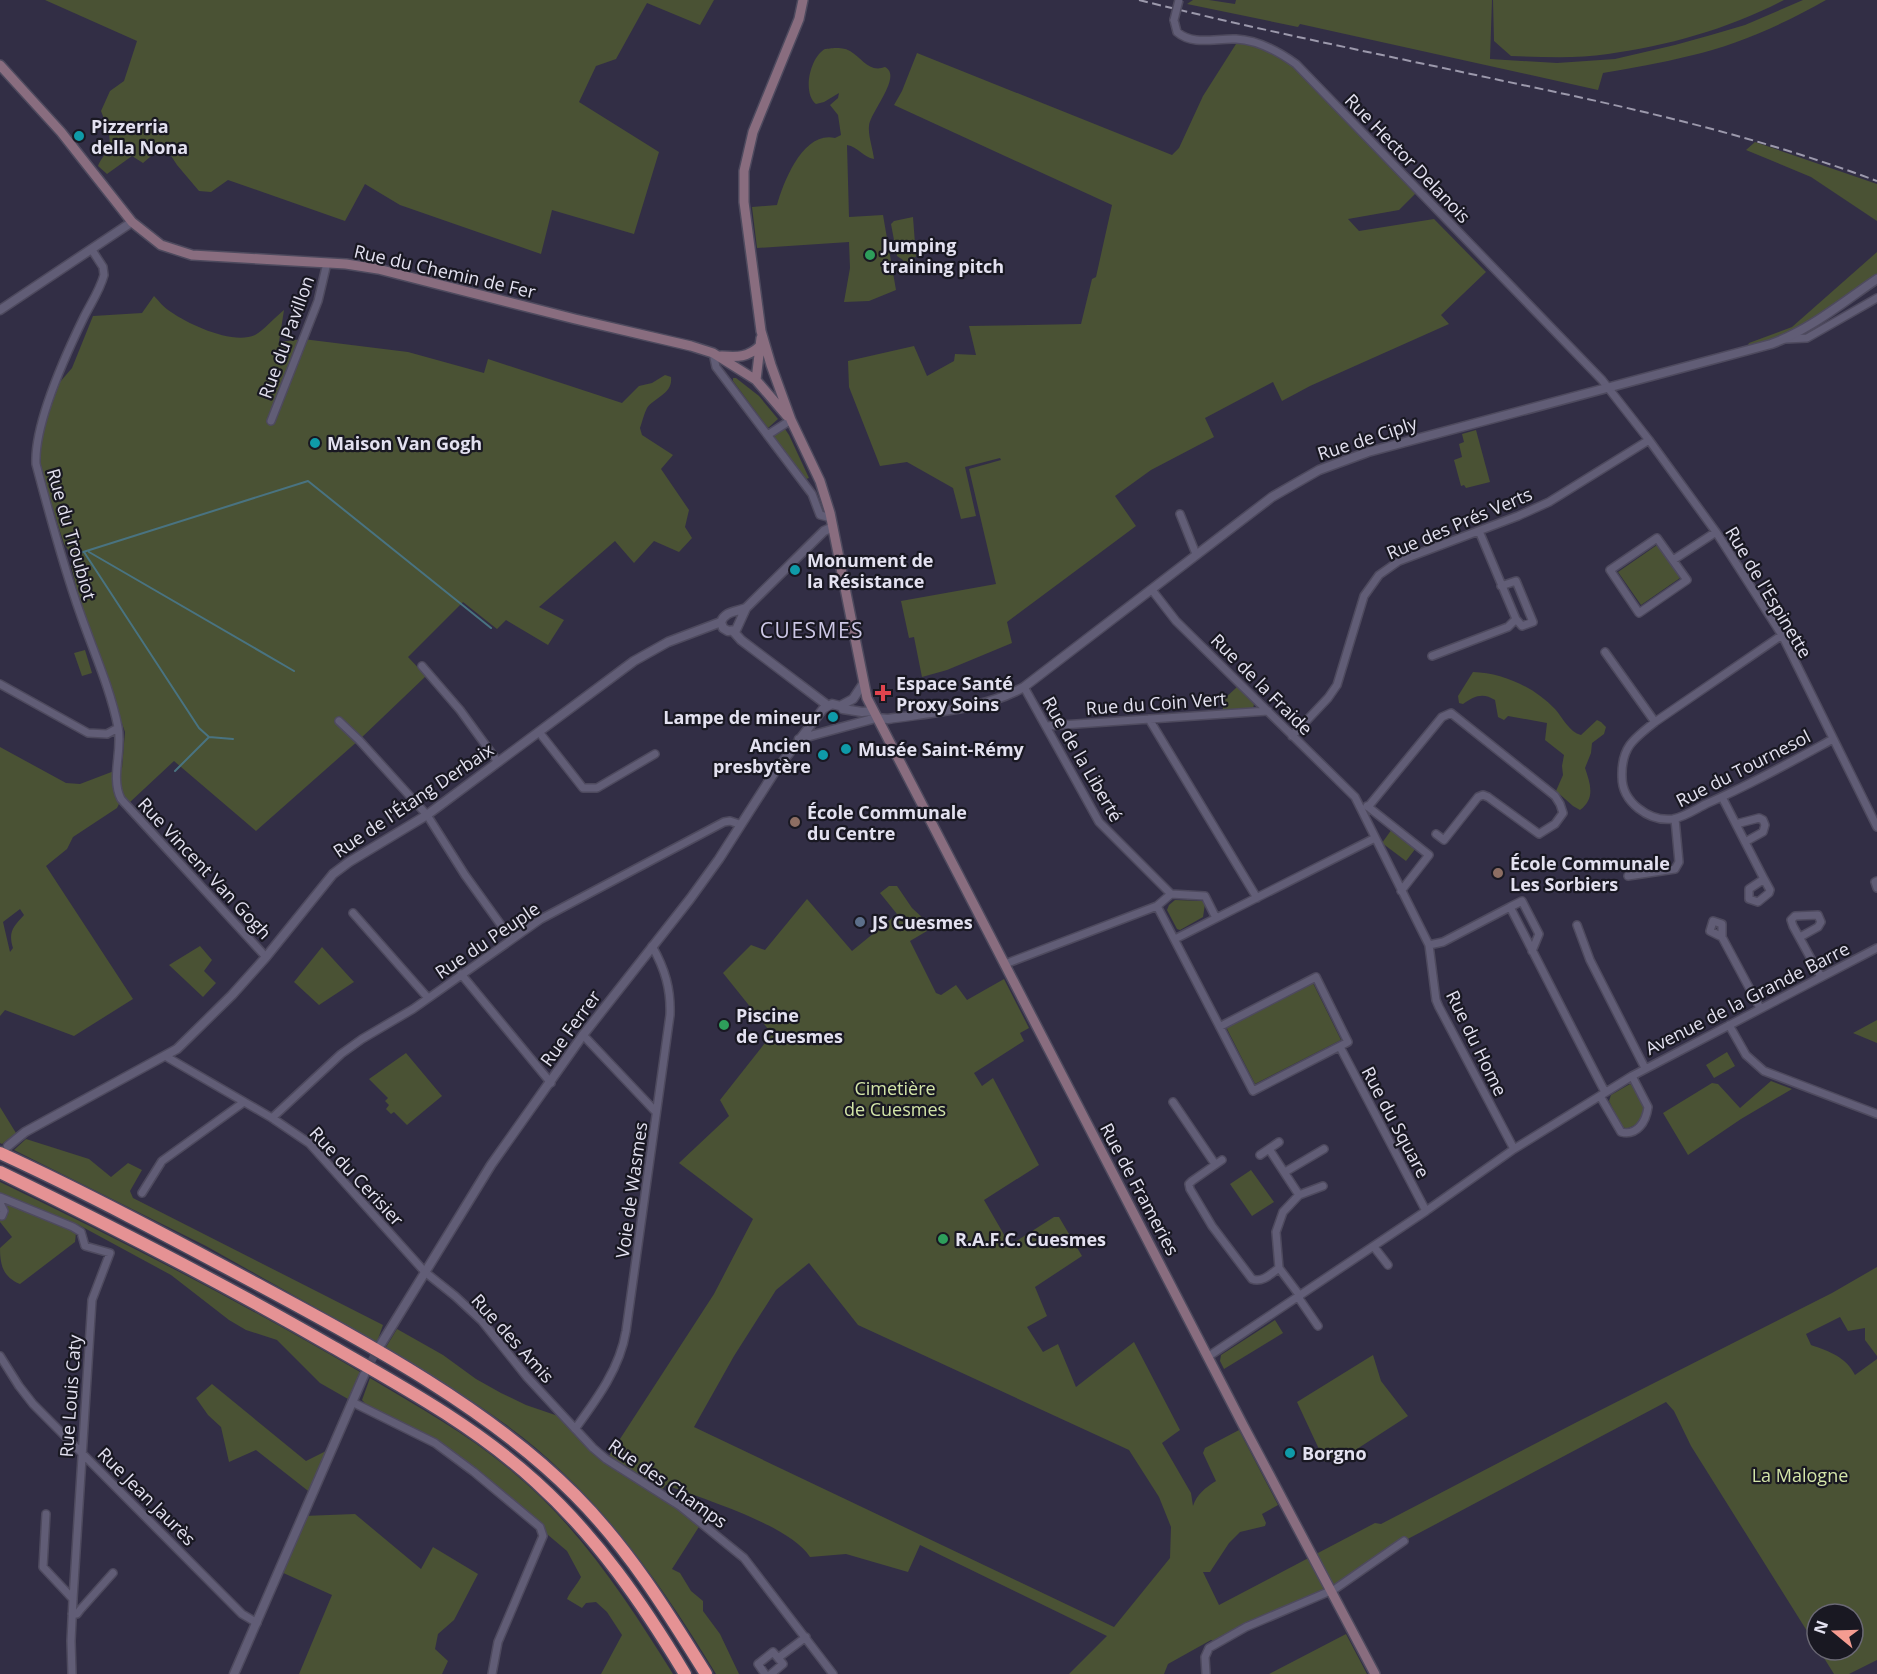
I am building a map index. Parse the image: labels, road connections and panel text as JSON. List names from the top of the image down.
{
  "streets": {
    "main road": ["Rue du Chemin de Fer", "Rue de Frameries"],
    "street": [
      "Rue Hector Delanois",
      "Rue du Pavillon",
      "Rue de Ciply",
      "Rue des Prés Verts",
      "Rue du Troubiot",
      "Rue de l'Espinette",
      "Rue de la Fraide",
      "Rue du Coin Vert",
      "Rue de la Liberté",
      "Rue du Tournesol",
      "Rue de l'Étang Derbaix",
      "Rue Vincent Van Gogh",
      "Rue du Peuple",
      "Avenue de la Grande Barre",
      "Rue Ferrer",
      "Rue du Home",
      "Rue du Square",
      "Rue du Cerisier",
      "Voie de Wasmes",
      "Rue des Amis",
      "Rue Louis Caty",
      "Rue des Champs",
      "Rue Jean Jaurès"
    ]
  },
  "crossings": [
    ["Rue Hector Delanois", "Rue de Ciply"],
    ["Rue Hector Delanois", "Rue de l'Espinette"],
    ["Rue du Chemin de Fer", "Rue du Pavillon"],
    ["Rue du Chemin de Fer", "Rue de Frameries"],
    ["Rue de Ciply", "Rue de l'Espinette"],
    ["Rue de Ciply", "Rue de la Fraide"],
    ["Rue de Ciply", "Rue de la Liberté"],
    ["Rue de Ciply", "Rue de Frameries"],
    ["Rue des Prés Verts", "Rue de l'Espinette"],
    ["Rue des Prés Verts", "Rue de la Fraide"],
    ["Rue du Troubiot", "Rue Vincent Van Gogh"],
    ["Rue de l'Espinette", "Rue du Tournesol"],
    ["Rue de la Fraide", "Rue du Coin Vert"],
    ["Rue de la Fraide", "Rue du Home"],
    ["Rue du Coin Vert", "Rue de la Liberté"],
    ["Rue de l'Étang Derbaix", "Rue Vincent Van Gogh"],
    ["Rue de l'Étang Derbaix", "Rue du Cerisier"],
    ["Rue du Peuple", "Rue Ferrer"],
    ["Rue du Peuple", "Rue du Cerisier"],
    ["Avenue de la Grande Barre", "Rue du Home"],
    ["Avenue de la Grande Barre", "Rue du Square"],
    ["Avenue de la Grande Barre", "Rue de Frameries"],
    ["Rue Ferrer", "Rue du Cerisier"],
    ["Rue Ferrer", "Voie de Wasmes"],
    ["Rue Ferrer", "Rue des Amis"],
    ["Rue du Cerisier", "Rue des Amis"],
    ["Voie de Wasmes", "Rue des Amis"],
    ["Voie de Wasmes", "Rue des Champs"],
    ["Rue des Amis", "Rue des Champs"],
    ["Rue Louis Caty", "Rue Jean Jaurès"]
  ],
  "districts": ["CUESMES"],
  "parks": ["Cimetière de Cuesmes", "La Malogne"],
  "places": {
    "other": [
      "Pizzerria della Nona",
      "Jumping training pitch",
      "Maison Van Gogh",
      "Monument de la Résistance",
      "Lampe de mineur",
      "Musée Saint-Rémy",
      "Ancien presbytère",
      "École Communale du Centre",
      "École Communale Les Sorbiers",
      "JS Cuesmes",
      "Piscine de Cuesmes",
      "R.A.F.C. Cuesmes",
      "Borgno"
    ],
    "health": ["Espace Santé Proxy Soins"]
  },
  "north": "left"
}
